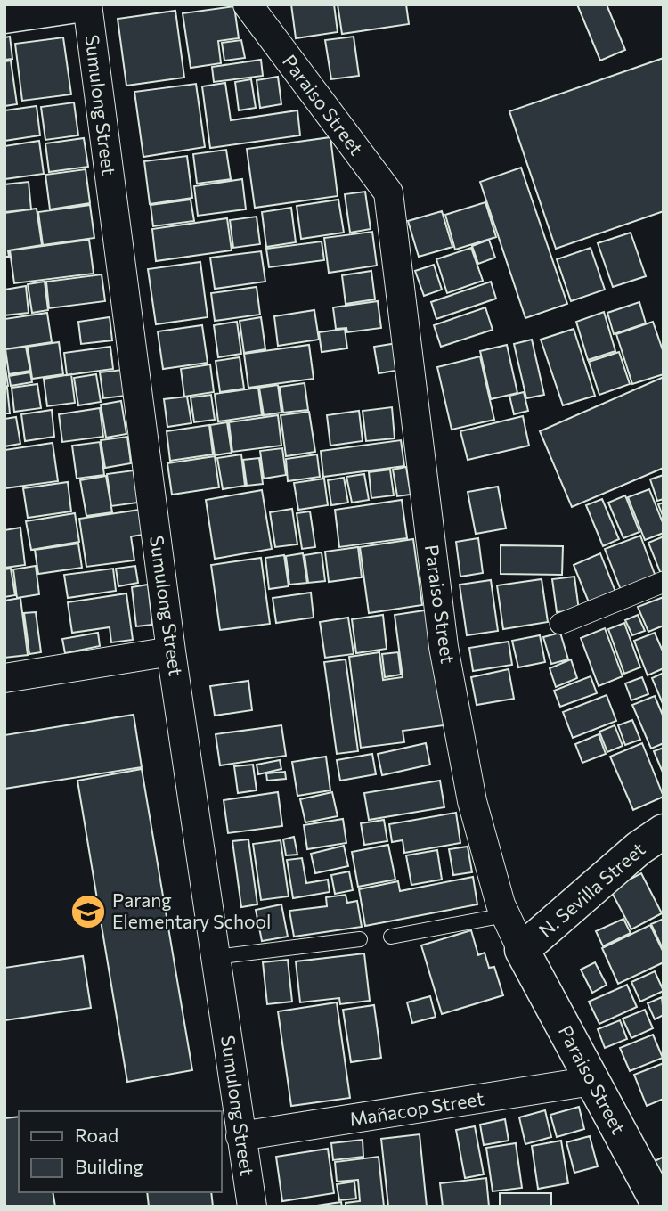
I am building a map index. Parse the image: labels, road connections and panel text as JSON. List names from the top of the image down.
{
  "streets": {
    "street": [
      "Sumulong Street",
      "Paraiso Street",
      "N. Sevilla Street",
      "Mañacop Street"
    ]
  },
  "crossings": [
    ["Sumulong Street", "Mañacop Street"],
    ["Paraiso Street", "N. Sevilla Street"],
    ["Paraiso Street", "Mañacop Street"]
  ],
  "places": {
    "school or university": ["Parang Elementary School"]
  },
  "legend": ["Road", "Building"]
}
